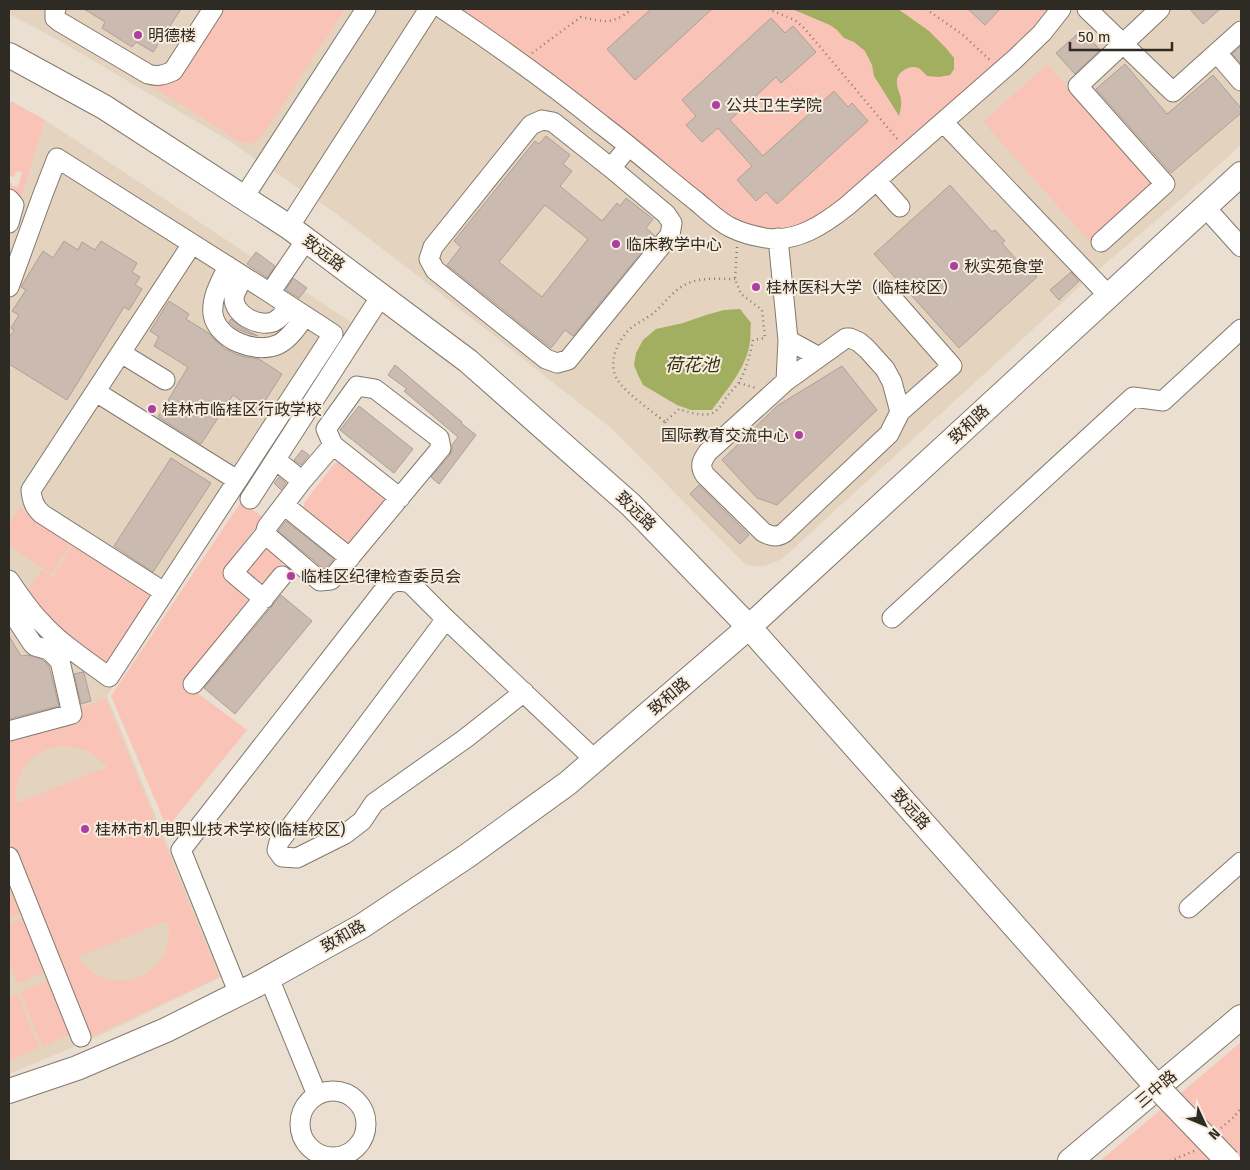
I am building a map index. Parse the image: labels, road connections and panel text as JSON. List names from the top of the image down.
{
  "streets": {
    "main road": ["致远路", "致和路", "三中路"]
  },
  "crossings": [
    ["致远路", "致和路"],
    ["致远路", "三中路"]
  ],
  "water": ["荷花池"],
  "places": [
    "明德楼",
    "公共卫生学院",
    "临床教学中心",
    "秋实苑食堂",
    "桂林医科大学（临桂校区）",
    "桂林市临桂区行政学校",
    "国际教育交流中心",
    "临桂区纪律检查委员会",
    "桂林市机电职业技术学校(临桂校区)"
  ],
  "scale_bar": "50 m",
  "north": "bottom right"
}
